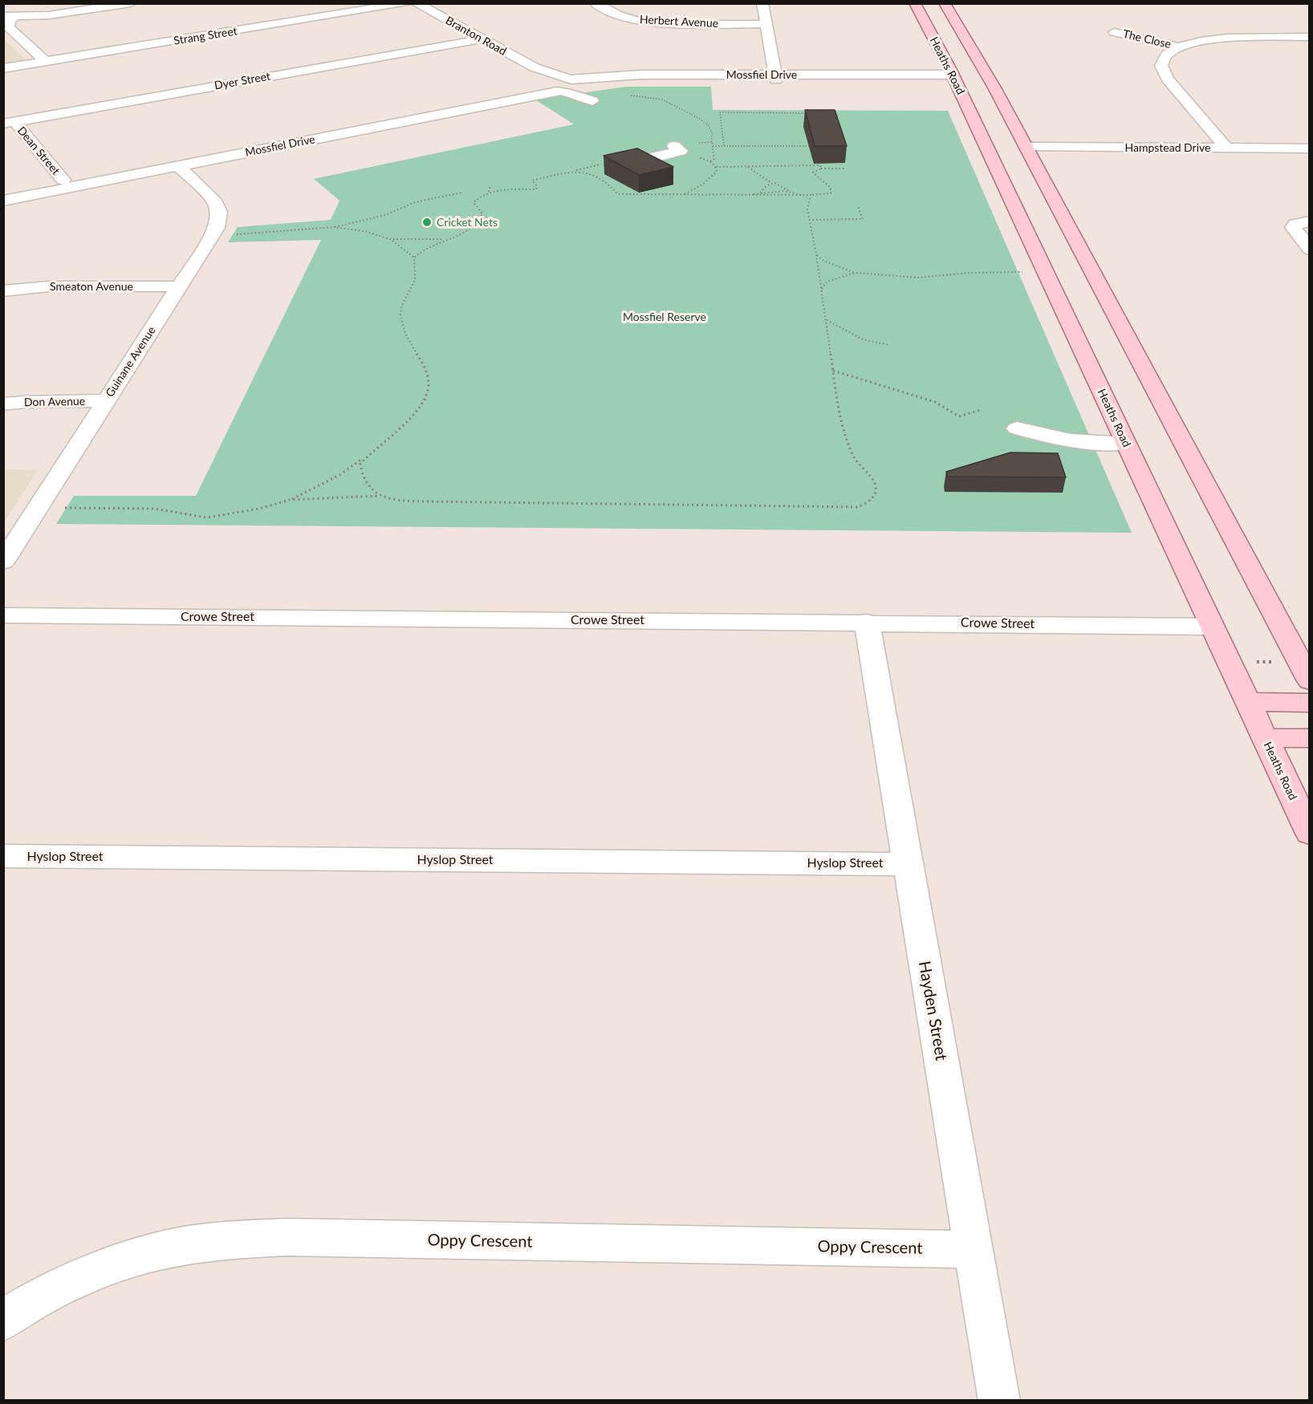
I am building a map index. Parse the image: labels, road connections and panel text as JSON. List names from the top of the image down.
{
  "streets": {
    "main road": ["Heaths Road"],
    "street": [
      "Herbert Avenue",
      "Strang Street",
      "Branton Road",
      "The Close",
      "Mossfiel Drive",
      "Dyer Street",
      "Hampstead Drive",
      "Dean Street",
      "Smeaton Avenue",
      "Guinane Avenue",
      "Don Avenue",
      "Crowe Street",
      "Hyslop Street",
      "Hayden Street",
      "Oppy Crescent"
    ]
  },
  "crossings": [
    ["Branton Road", "Mossfiel Drive"],
    ["Branton Road", "Dyer Street"],
    ["Heaths Road", "Mossfiel Drive"],
    ["Heaths Road", "Hampstead Drive"],
    ["Heaths Road", "Crowe Street"],
    ["Mossfiel Drive", "Dean Street"],
    ["Mossfiel Drive", "Guinane Avenue"],
    ["Dyer Street", "Dean Street"],
    ["Smeaton Avenue", "Guinane Avenue"],
    ["Guinane Avenue", "Don Avenue"],
    ["Crowe Street", "Hayden Street"],
    ["Hyslop Street", "Hayden Street"],
    ["Hayden Street", "Oppy Crescent"]
  ],
  "parks": ["Mossfiel Reserve"],
  "places": ["Cricket Nets"]
}
